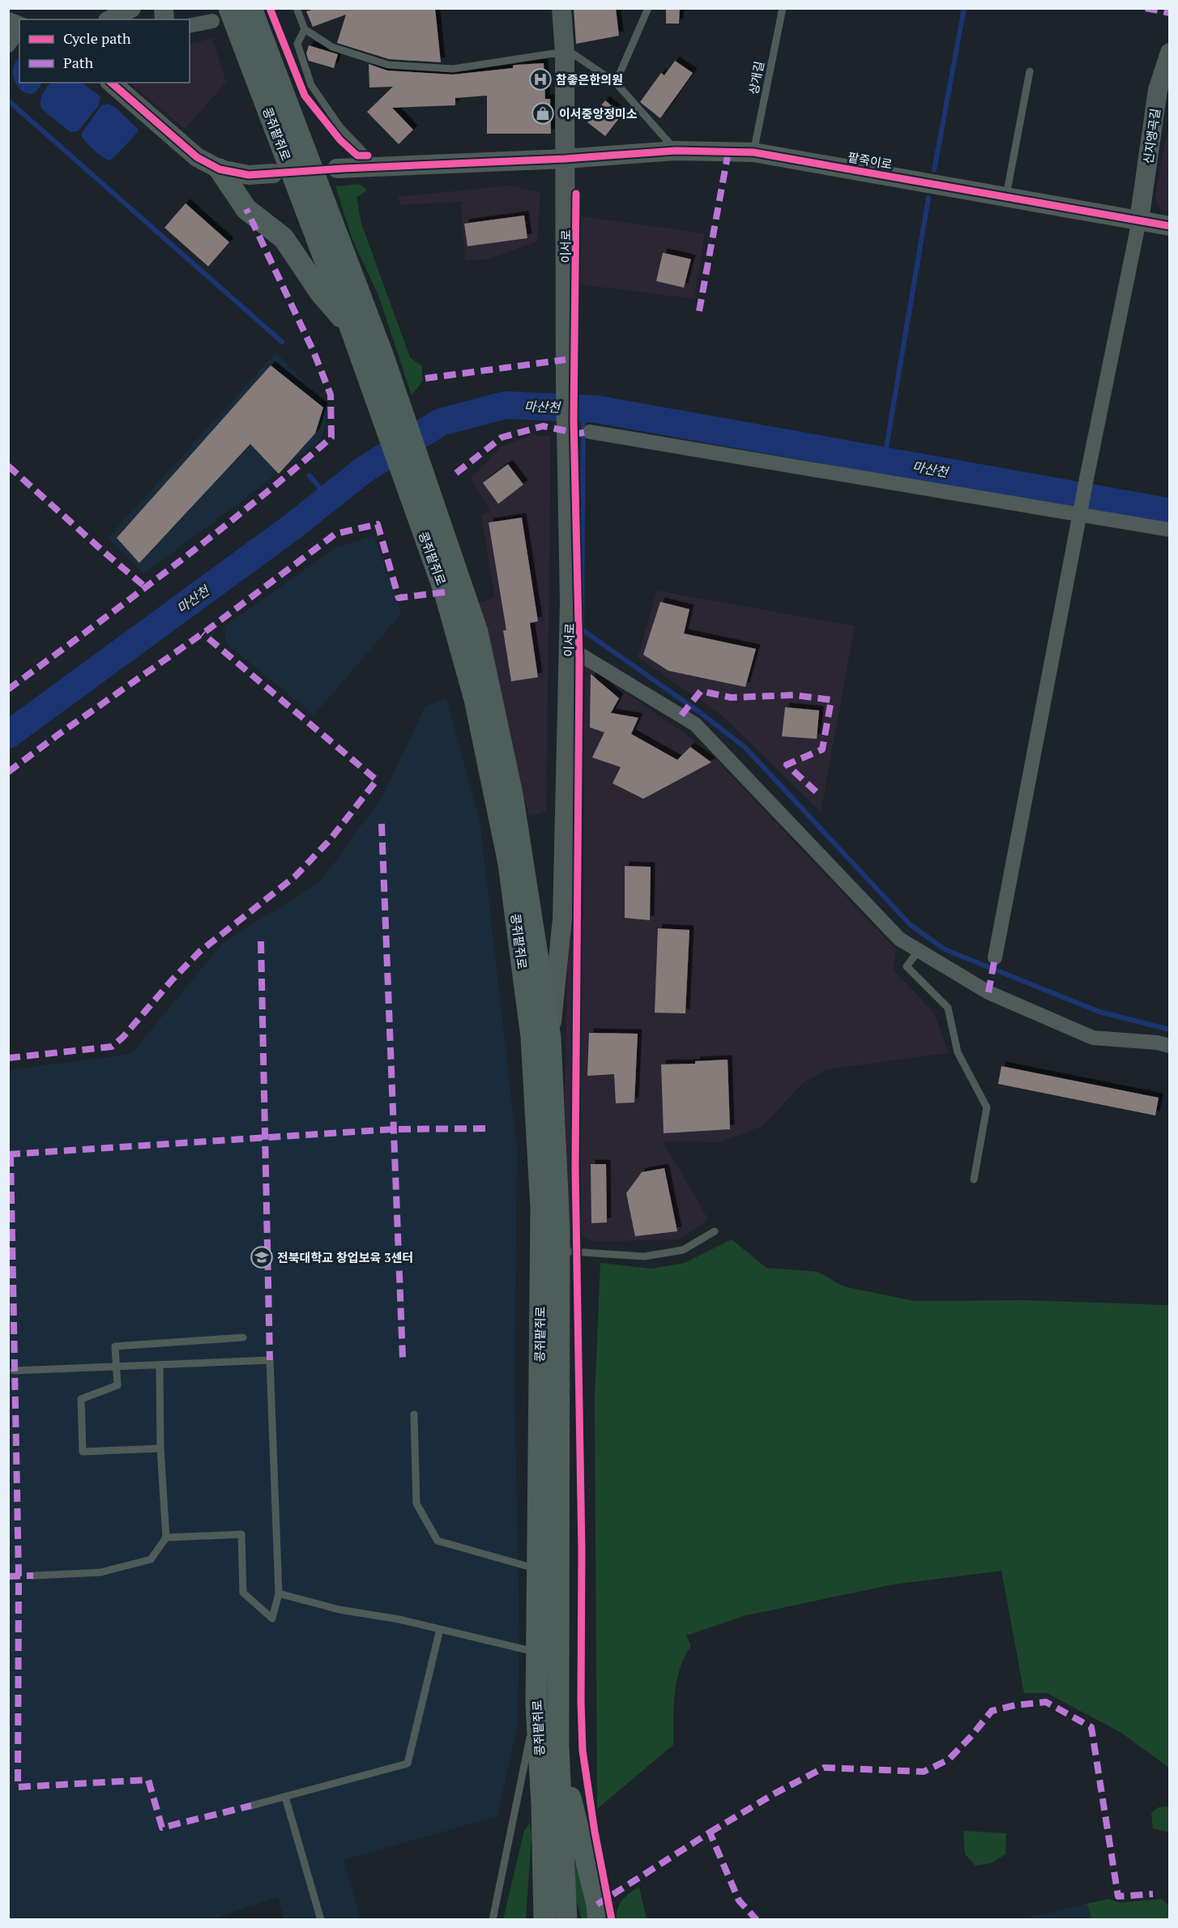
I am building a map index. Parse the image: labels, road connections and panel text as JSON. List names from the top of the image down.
{
  "streets": {
    "main road": ["콩쥐팥쥐로"],
    "street": ["신지앵곡길", "팥죽이로", "이서로"],
    "lane": ["상개길"]
  },
  "crossings": [
    ["상개길", "팥죽이로"],
    ["콩쥐팥쥐로", "이서로"],
    ["신지앵곡길", "팥죽이로"],
    ["팥죽이로", "이서로"]
  ],
  "water": ["마산천"],
  "places": {
    "hospital": ["참좋은한의원"],
    "shop": ["이서중앙정미소"],
    "school or university": ["전북대학교 창업보육 3센터"]
  },
  "legend": ["Cycle path", "Path"]
}
